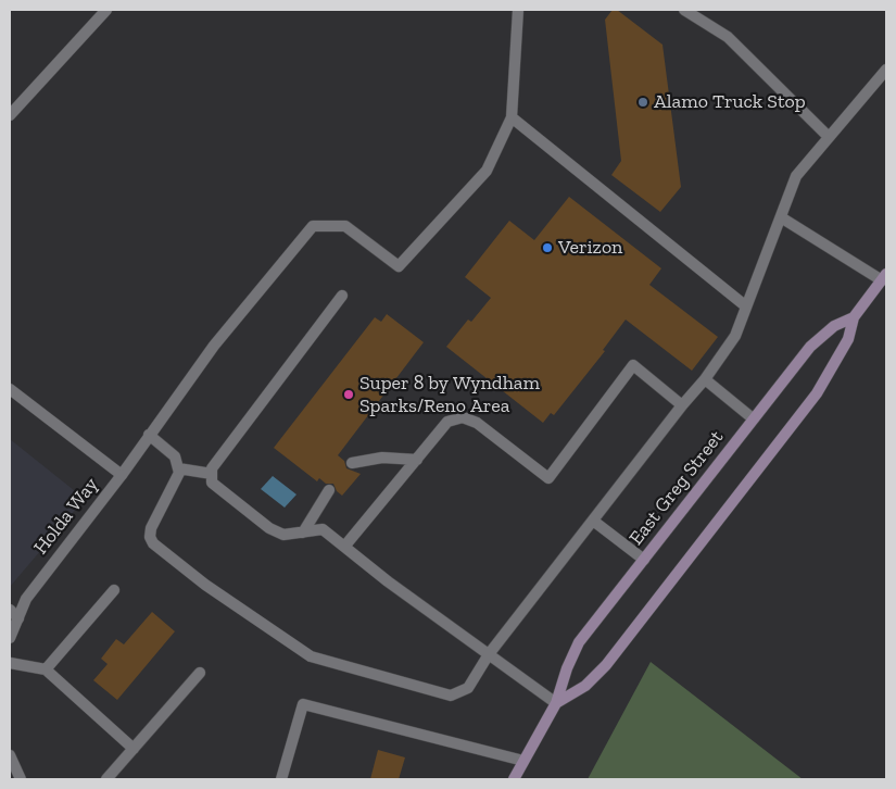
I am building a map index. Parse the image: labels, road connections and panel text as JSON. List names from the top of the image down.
{
  "streets": {
    "main road": ["East Greg Street"],
    "street": ["Holda Way"]
  },
  "places": ["Alamo Truck Stop", "Verizon", "Super 8 by Wyndham Sparks/Reno Area"]
}
